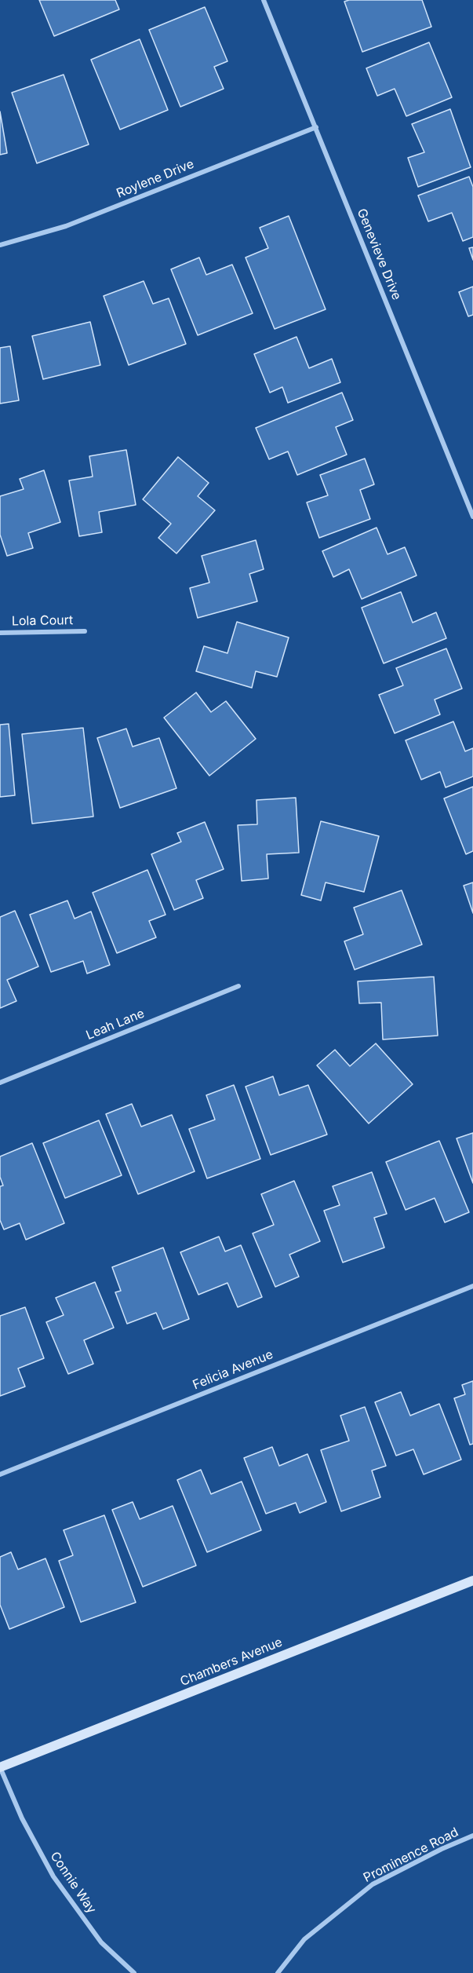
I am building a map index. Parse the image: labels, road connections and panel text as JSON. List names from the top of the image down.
{
  "streets": {
    "street": [
      "Roylene Drive",
      "Genevieve Drive",
      "Lola Court",
      "Leah Lane",
      "Felicia Avenue",
      "Chambers Avenue",
      "Prominence Road",
      "Connie Way"
    ]
  },
  "crossings": [
    ["Roylene Drive", "Genevieve Drive"],
    ["Chambers Avenue", "Connie Way"]
  ]
}
